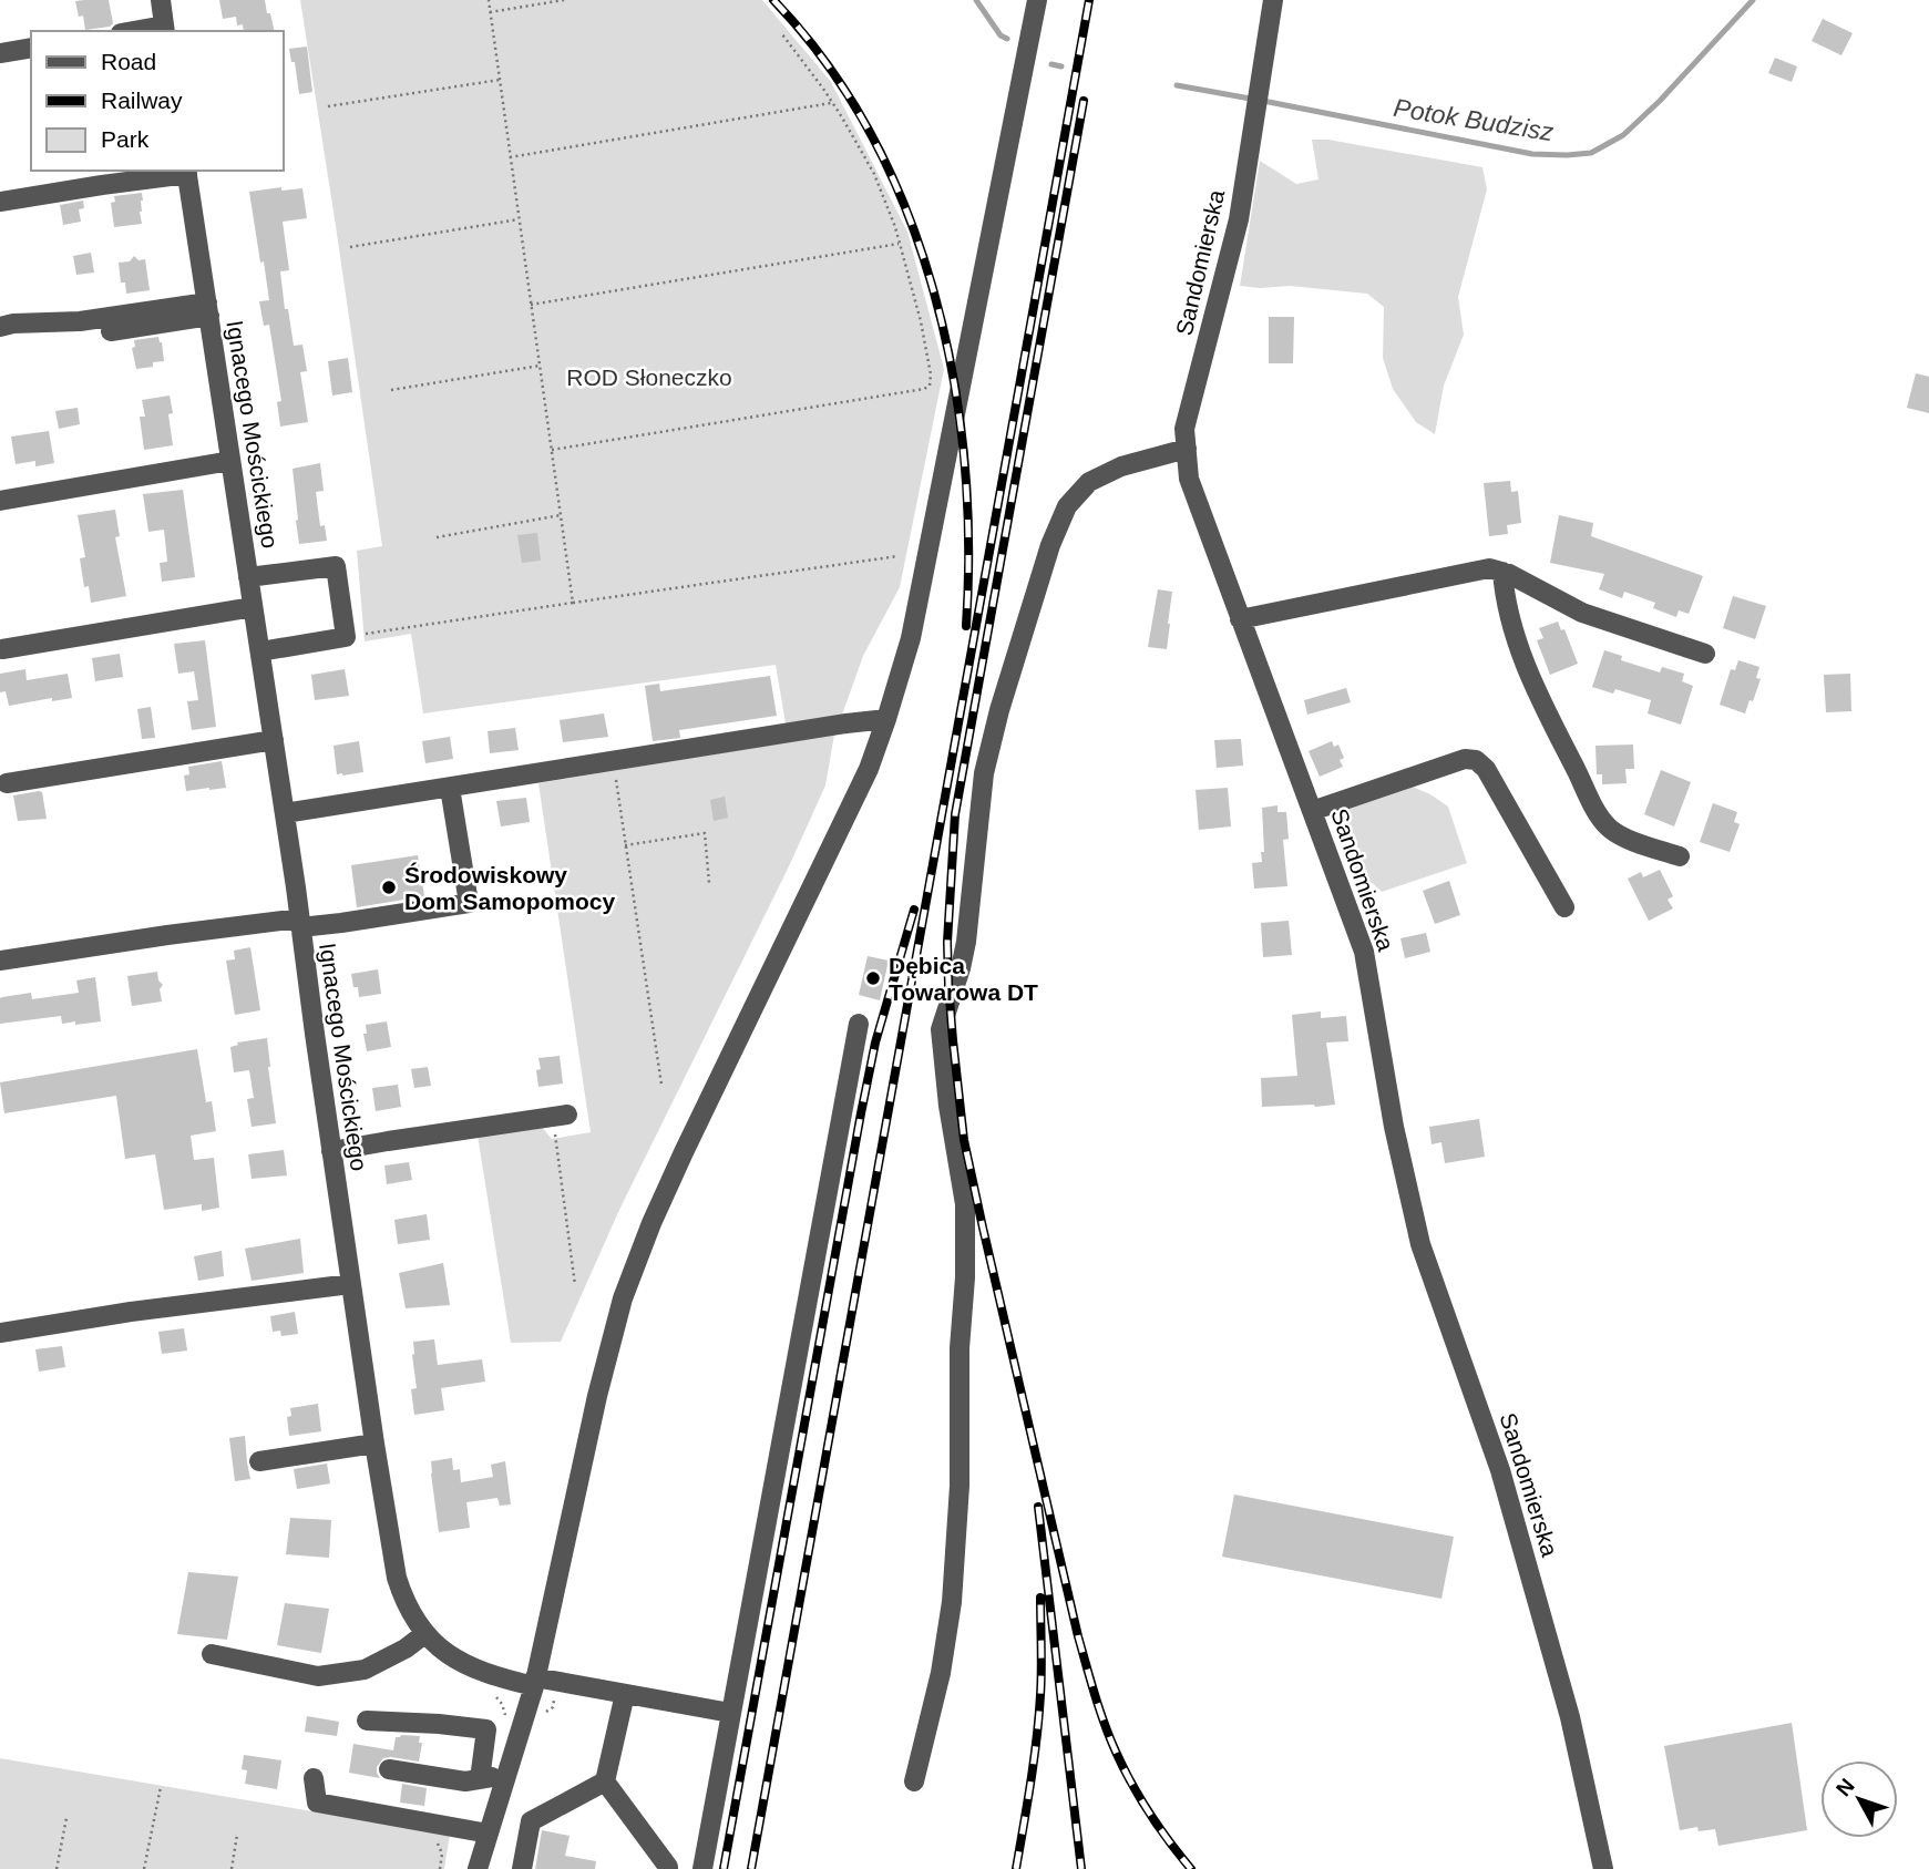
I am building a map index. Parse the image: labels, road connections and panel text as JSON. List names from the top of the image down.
{
  "streets": {
    "street": ["Sandomierska", "Ignacego Mościckiego"]
  },
  "water": ["Potok Budzisz"],
  "parks": ["ROD Słoneczko"],
  "places": ["Środowiskowy Dom Samopomocy", "Dębica Towarowa DT"],
  "legend": ["Road", "Railway", "Park"],
  "north": "top left"
}
